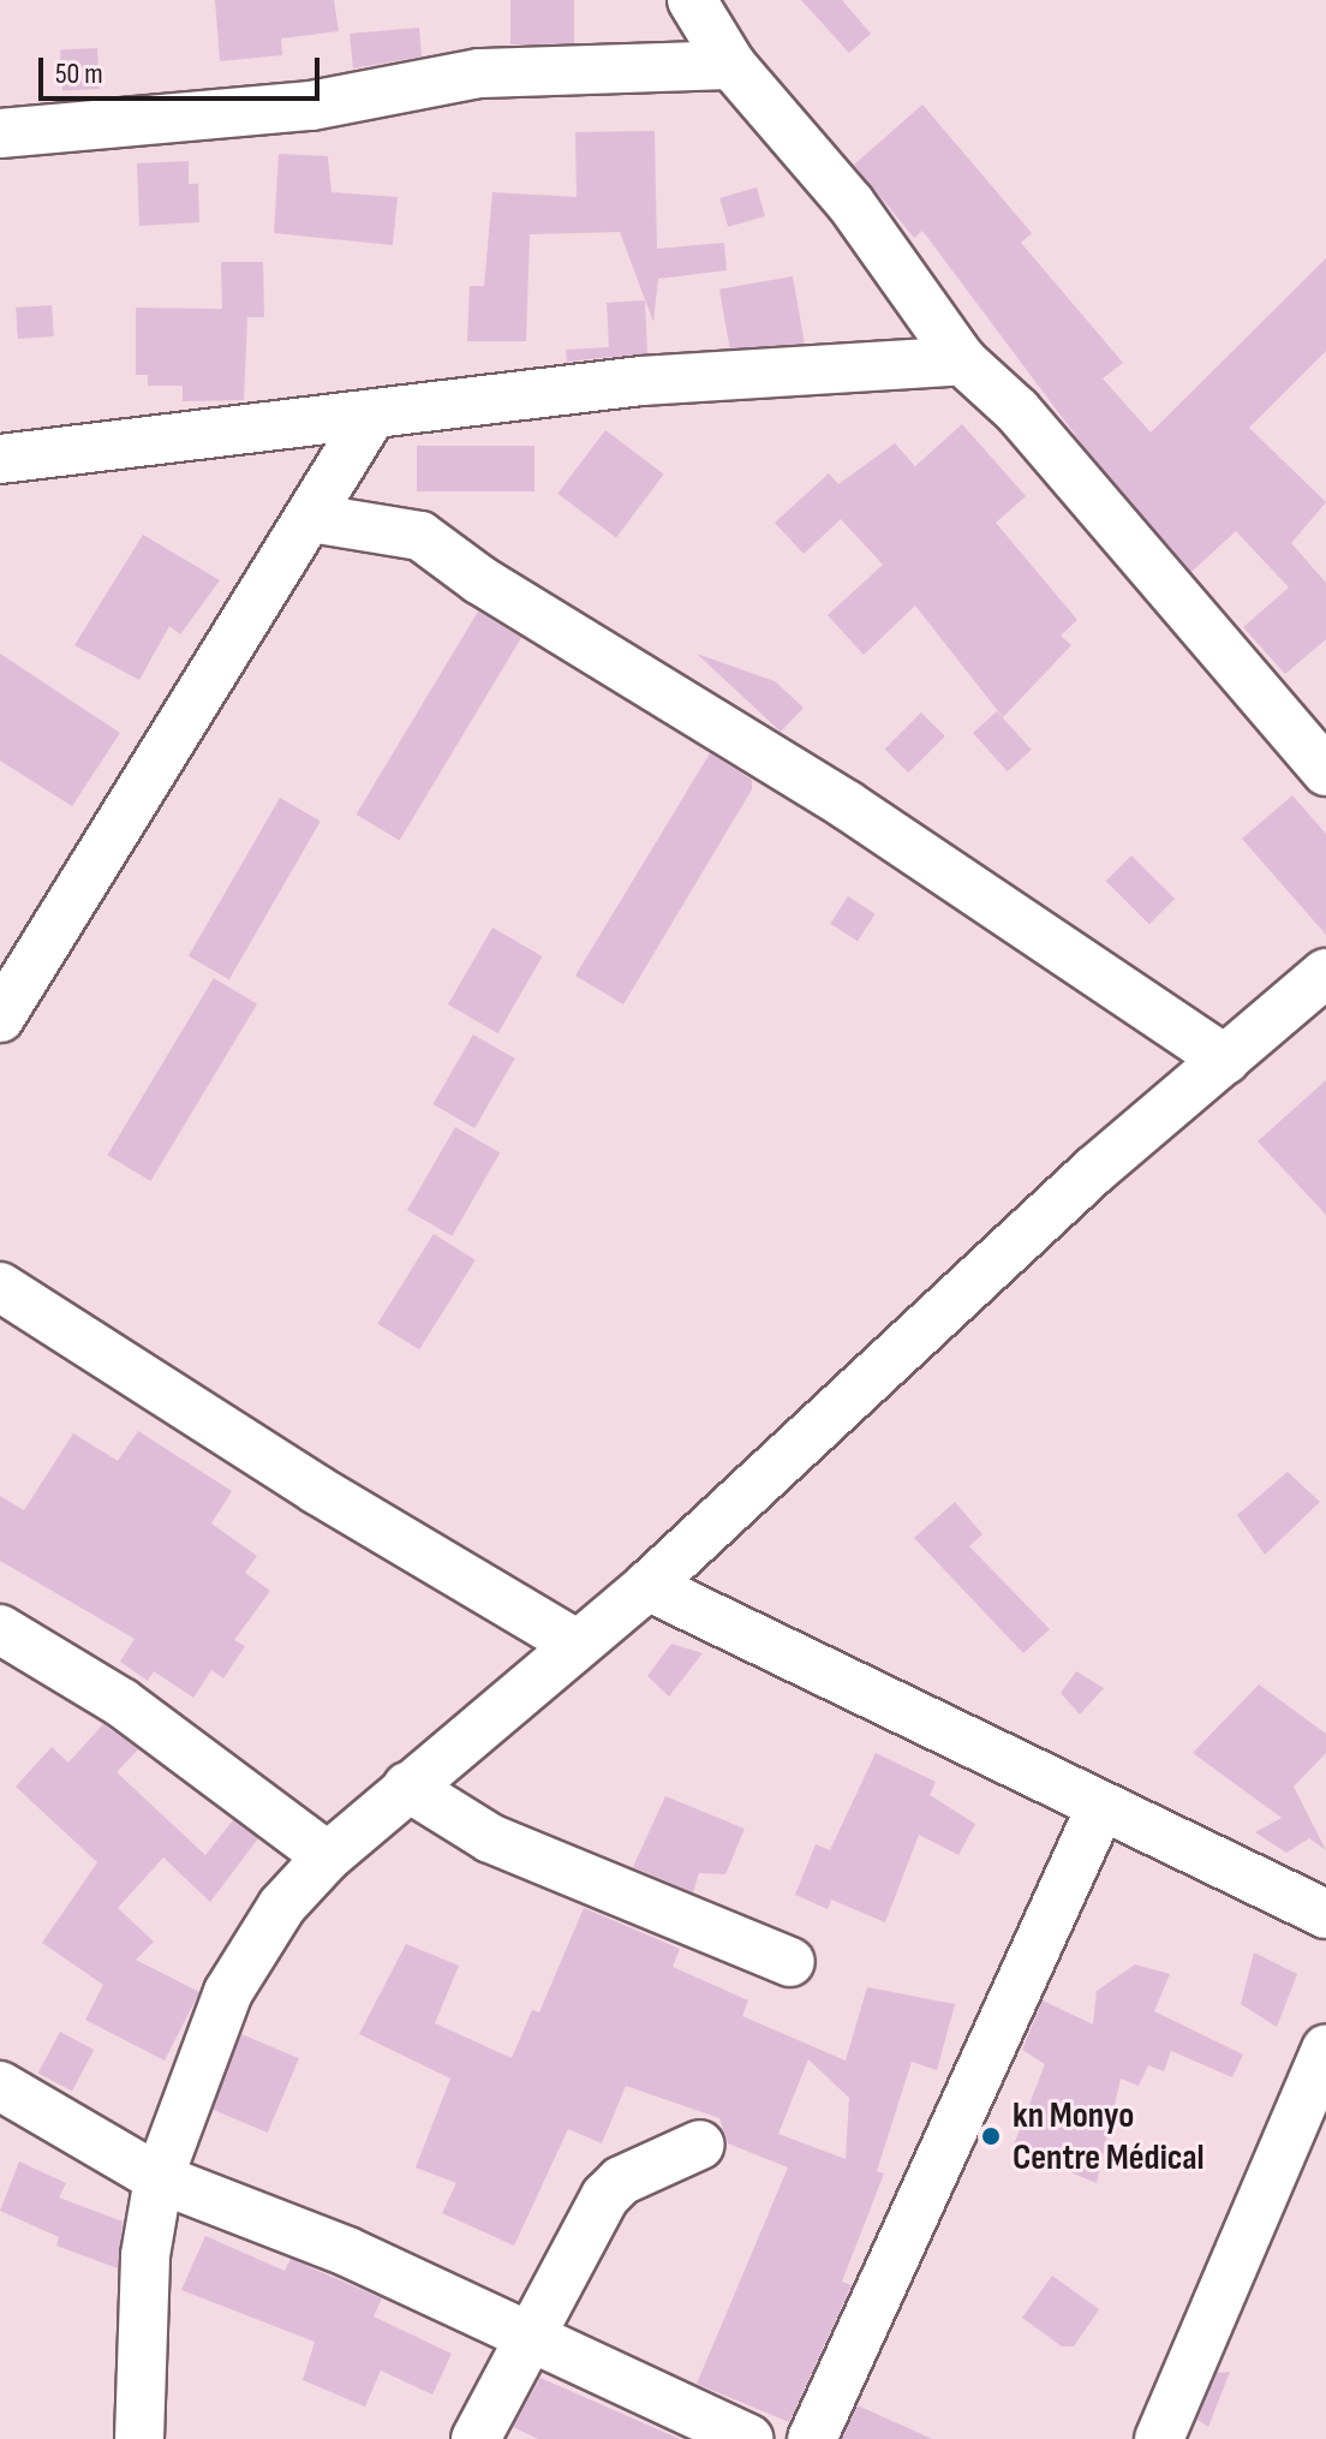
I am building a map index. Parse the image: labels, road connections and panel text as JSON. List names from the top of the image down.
{
  "places": ["kn Monyo Centre Médical"],
  "scale_bar": "50 m"
}
